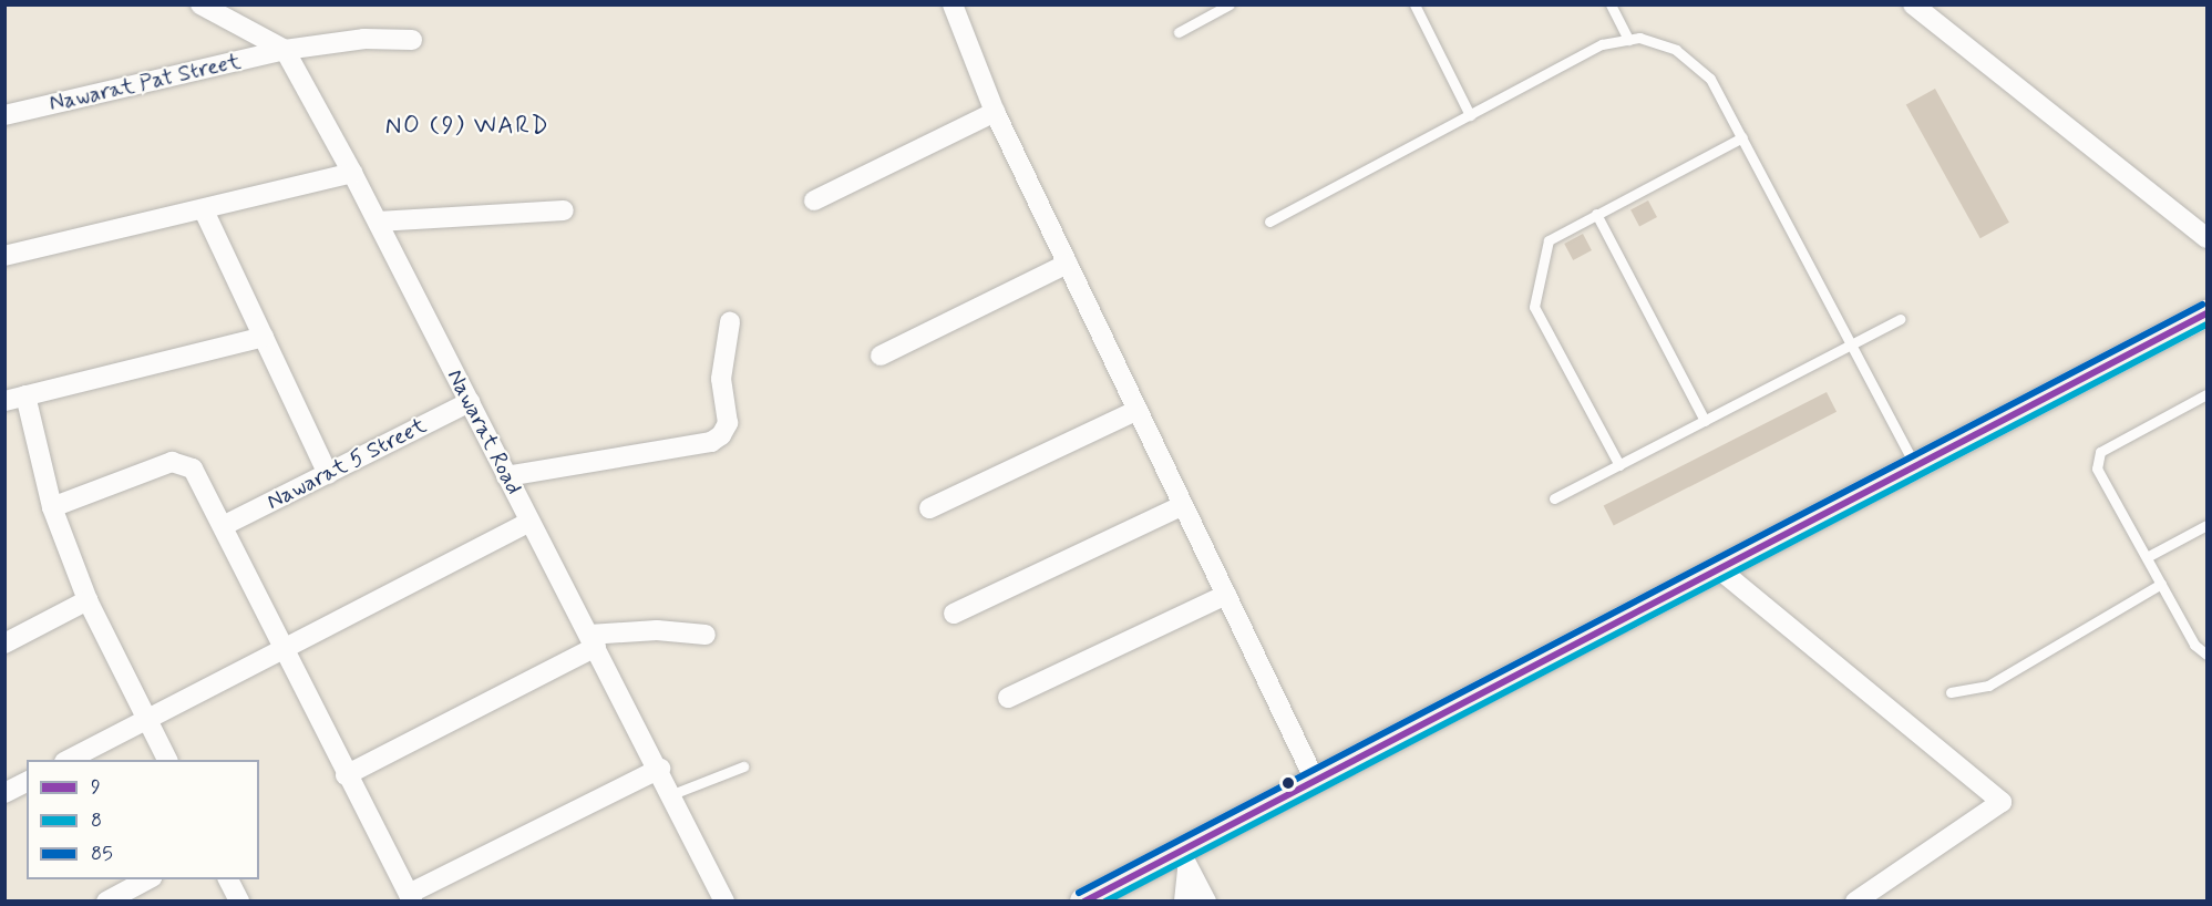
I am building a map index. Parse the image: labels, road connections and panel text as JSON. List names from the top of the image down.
{
  "streets": {
    "street": ["Nawarat Pat Street", "Nawarat Road", "Nawarat 5 Street"]
  },
  "crossings": [
    ["Nawarat Pat Street", "Nawarat Road"],
    ["Nawarat Road", "Nawarat 5 Street"]
  ],
  "districts": ["NO (9) WARD"],
  "lines": ["transit line 85", "transit line 9", "transit line 8"],
  "legend": ["9", "8", "85"]
}
